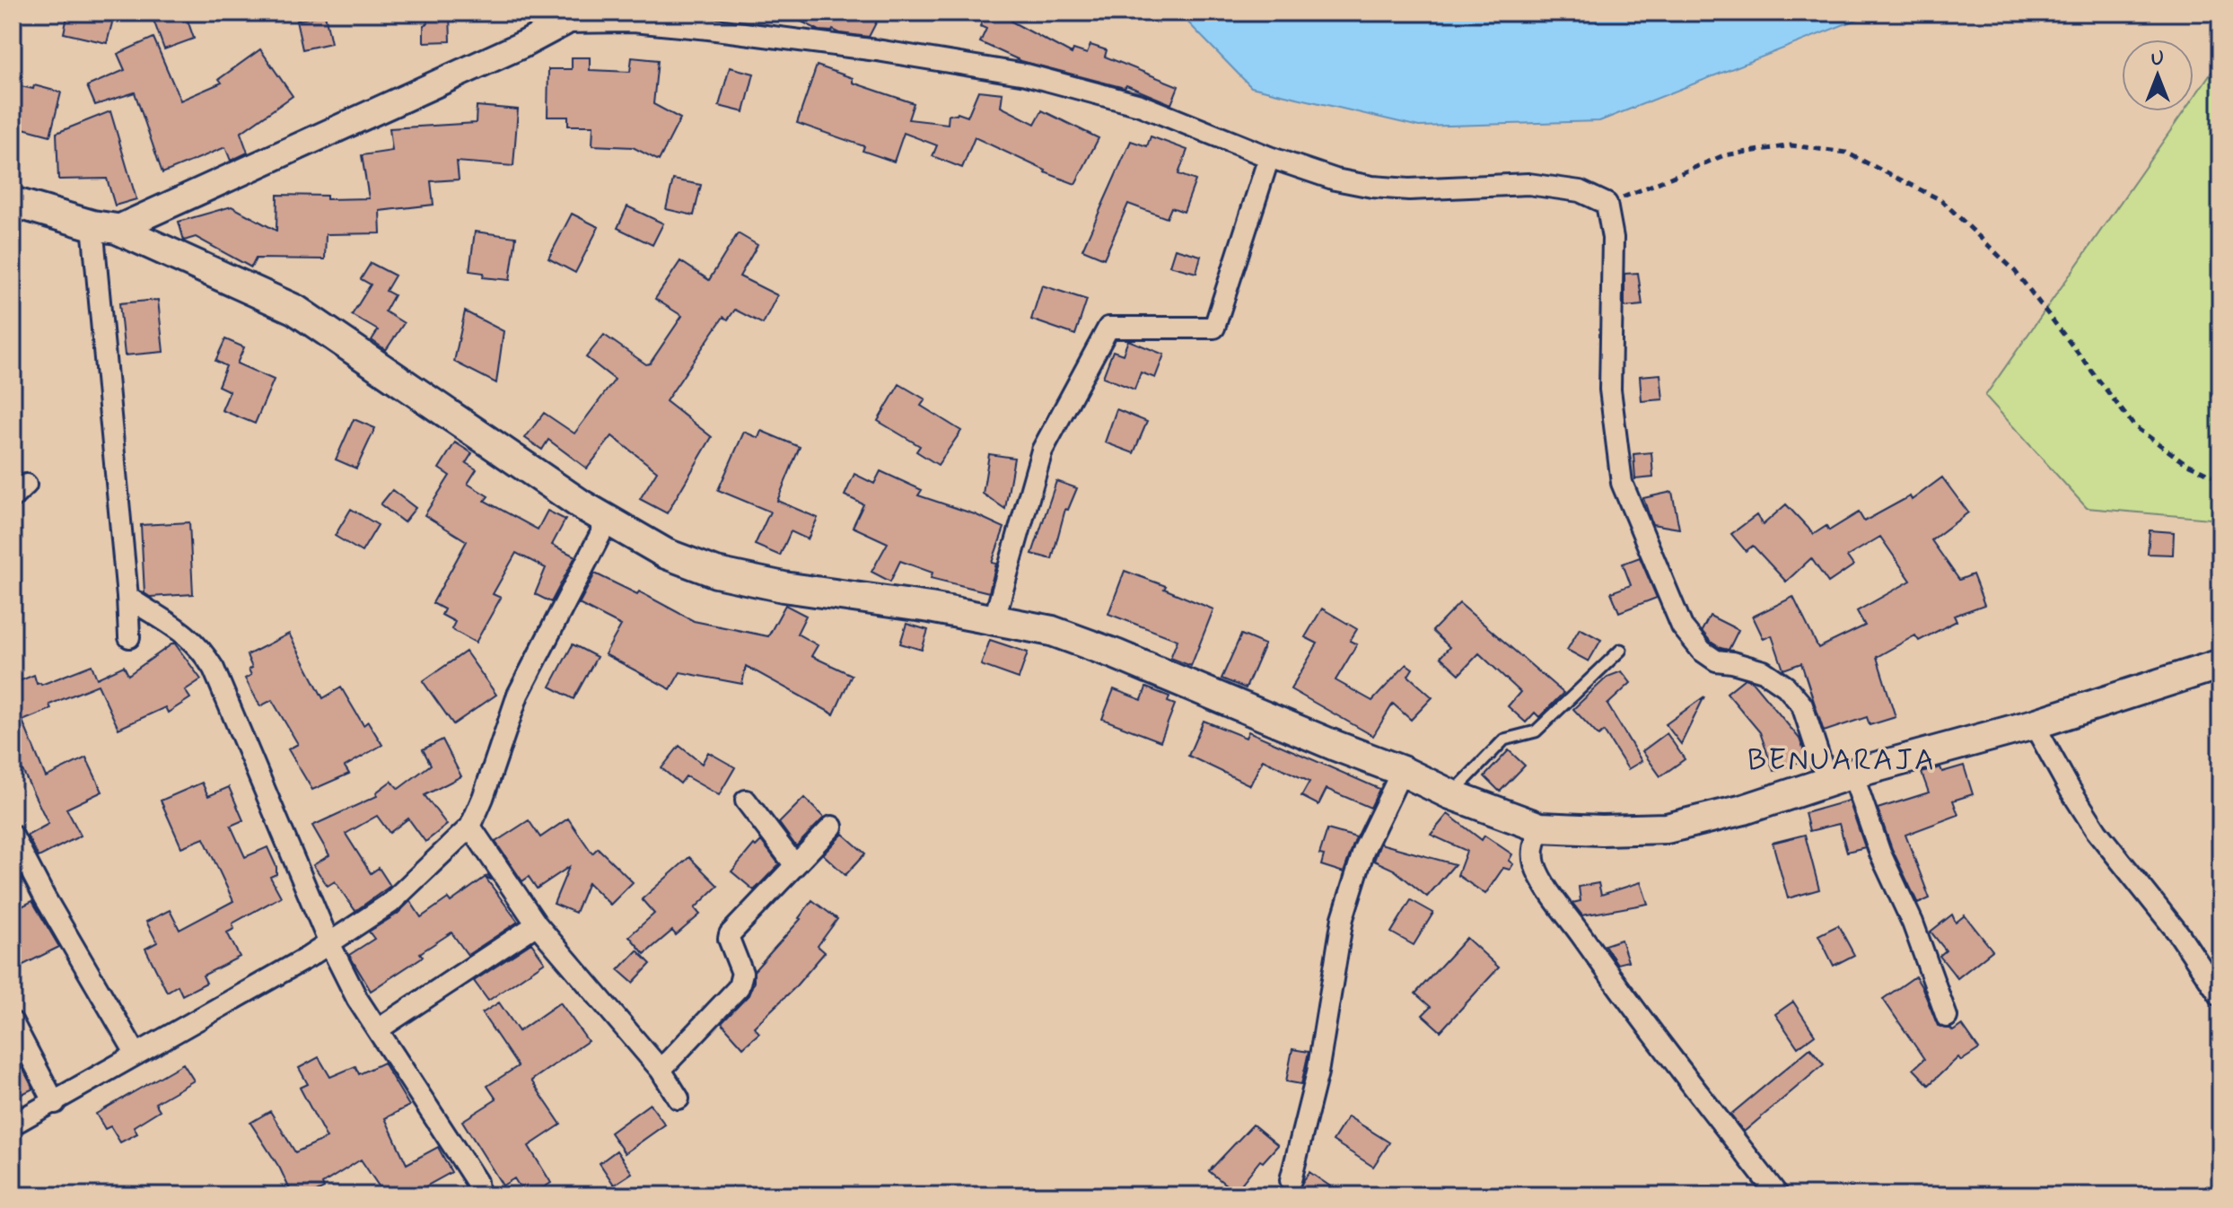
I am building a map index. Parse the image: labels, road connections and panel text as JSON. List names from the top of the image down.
{
  "districts": ["BENUARAJA"],
  "north": "top"
}
